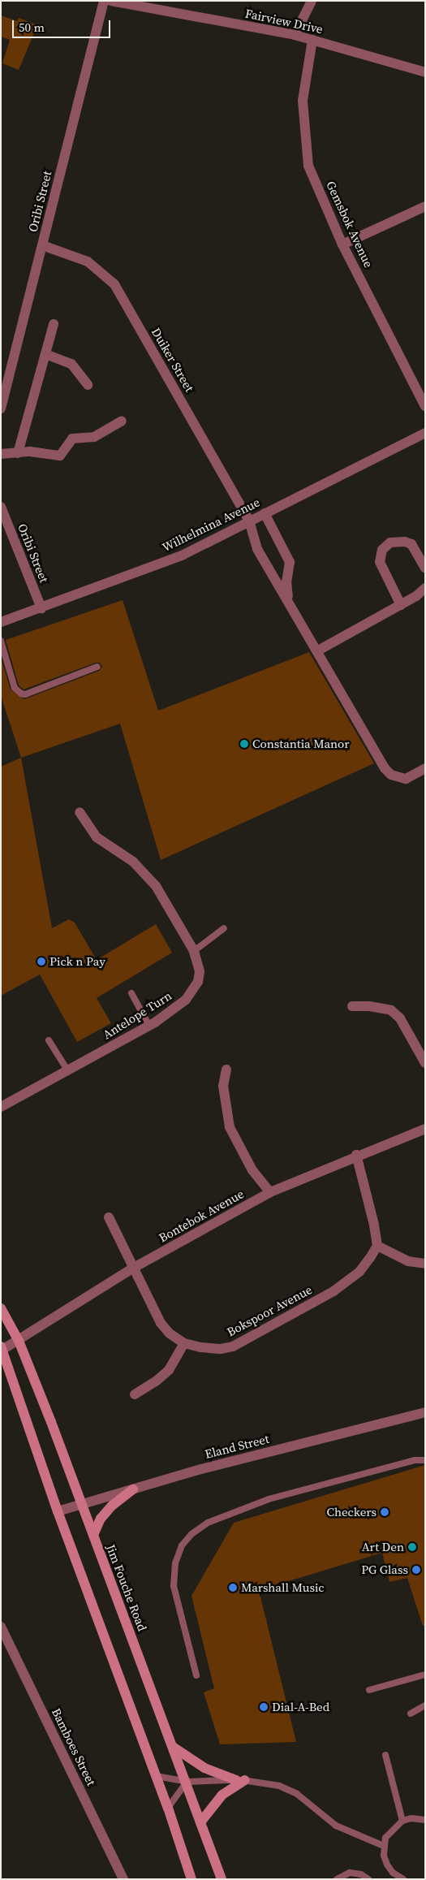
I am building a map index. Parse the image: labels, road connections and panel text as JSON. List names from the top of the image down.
{
  "streets": {
    "street": [
      "Fairview Drive",
      "Oribi Street",
      "Gemsbok Avenue",
      "Duiker Street",
      "Wilhelmina Avenue",
      "Antelope Turn",
      "Bontebok Avenue",
      "Bokspoor Avenue",
      "Eland Street",
      "Jim Fouche Road",
      "Bamboes Street"
    ]
  },
  "crossings": [
    ["Fairview Drive", "Gemsbok Avenue"],
    ["Oribi Street", "Duiker Street"],
    ["Oribi Street", "Wilhelmina Avenue"],
    ["Duiker Street", "Wilhelmina Avenue"],
    ["Bontebok Avenue", "Bokspoor Avenue"],
    ["Bontebok Avenue", "Jim Fouche Road"],
    ["Eland Street", "Jim Fouche Road"]
  ],
  "places": [
    "Constantia Manor",
    "Pick n Pay",
    "Checkers",
    "Art Den",
    "PG Glass",
    "Marshall Music",
    "Dial-A-Bed"
  ],
  "scale_bar": "50 m"
}
